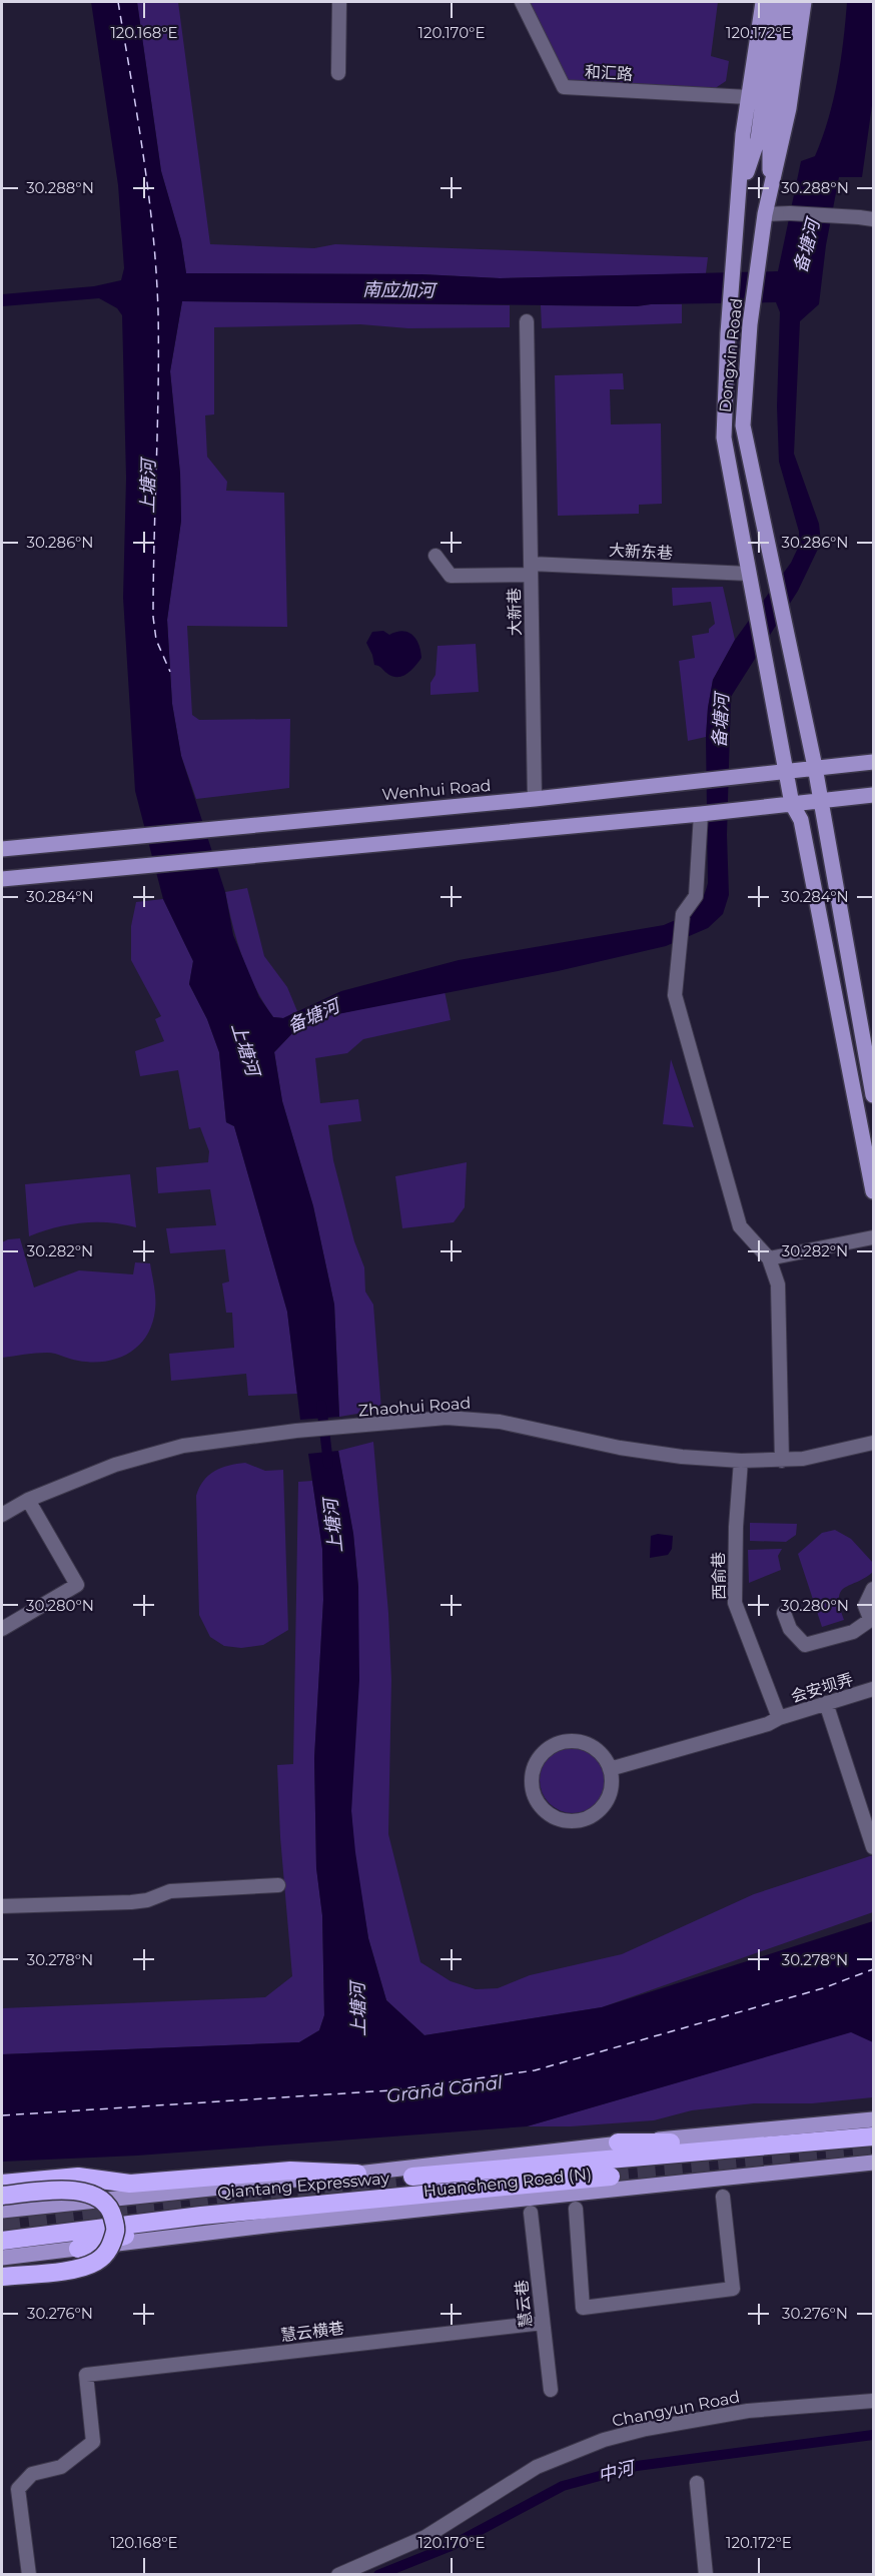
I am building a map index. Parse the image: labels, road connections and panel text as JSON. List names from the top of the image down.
{
  "streets": {
    "highway": ["Qiantang Expressway"],
    "main road": ["Dongxin Road", "Wenhui Road", "Huancheng Road (N)"],
    "street": [
      "和汇路",
      "大新东巷",
      "大新巷",
      "Zhaohui Road",
      "西俞巷",
      "会安坝弄",
      "慧云巷",
      "慧云横巷",
      "Changyun Road"
    ]
  },
  "crossings": [
    ["和汇路", "Dongxin Road"],
    ["Dongxin Road", "大新东巷"],
    ["Dongxin Road", "Wenhui Road"],
    ["大新东巷", "大新巷"],
    ["大新巷", "Wenhui Road"],
    ["Zhaohui Road", "西俞巷"],
    ["西俞巷", "会安坝弄"],
    ["慧云巷", "慧云横巷"]
  ],
  "water": [
    "备塘河",
    "南应加河",
    "上塘河",
    "Grand Canal",
    "中河"
  ],
  "coordinates": [
    "120.168°E",
    "120.170°E",
    "120.172°E",
    "30.288°N",
    "30.286°N",
    "30.284°N",
    "30.282°N",
    "30.280°N",
    "30.278°N",
    "30.276°N"
  ]
}
